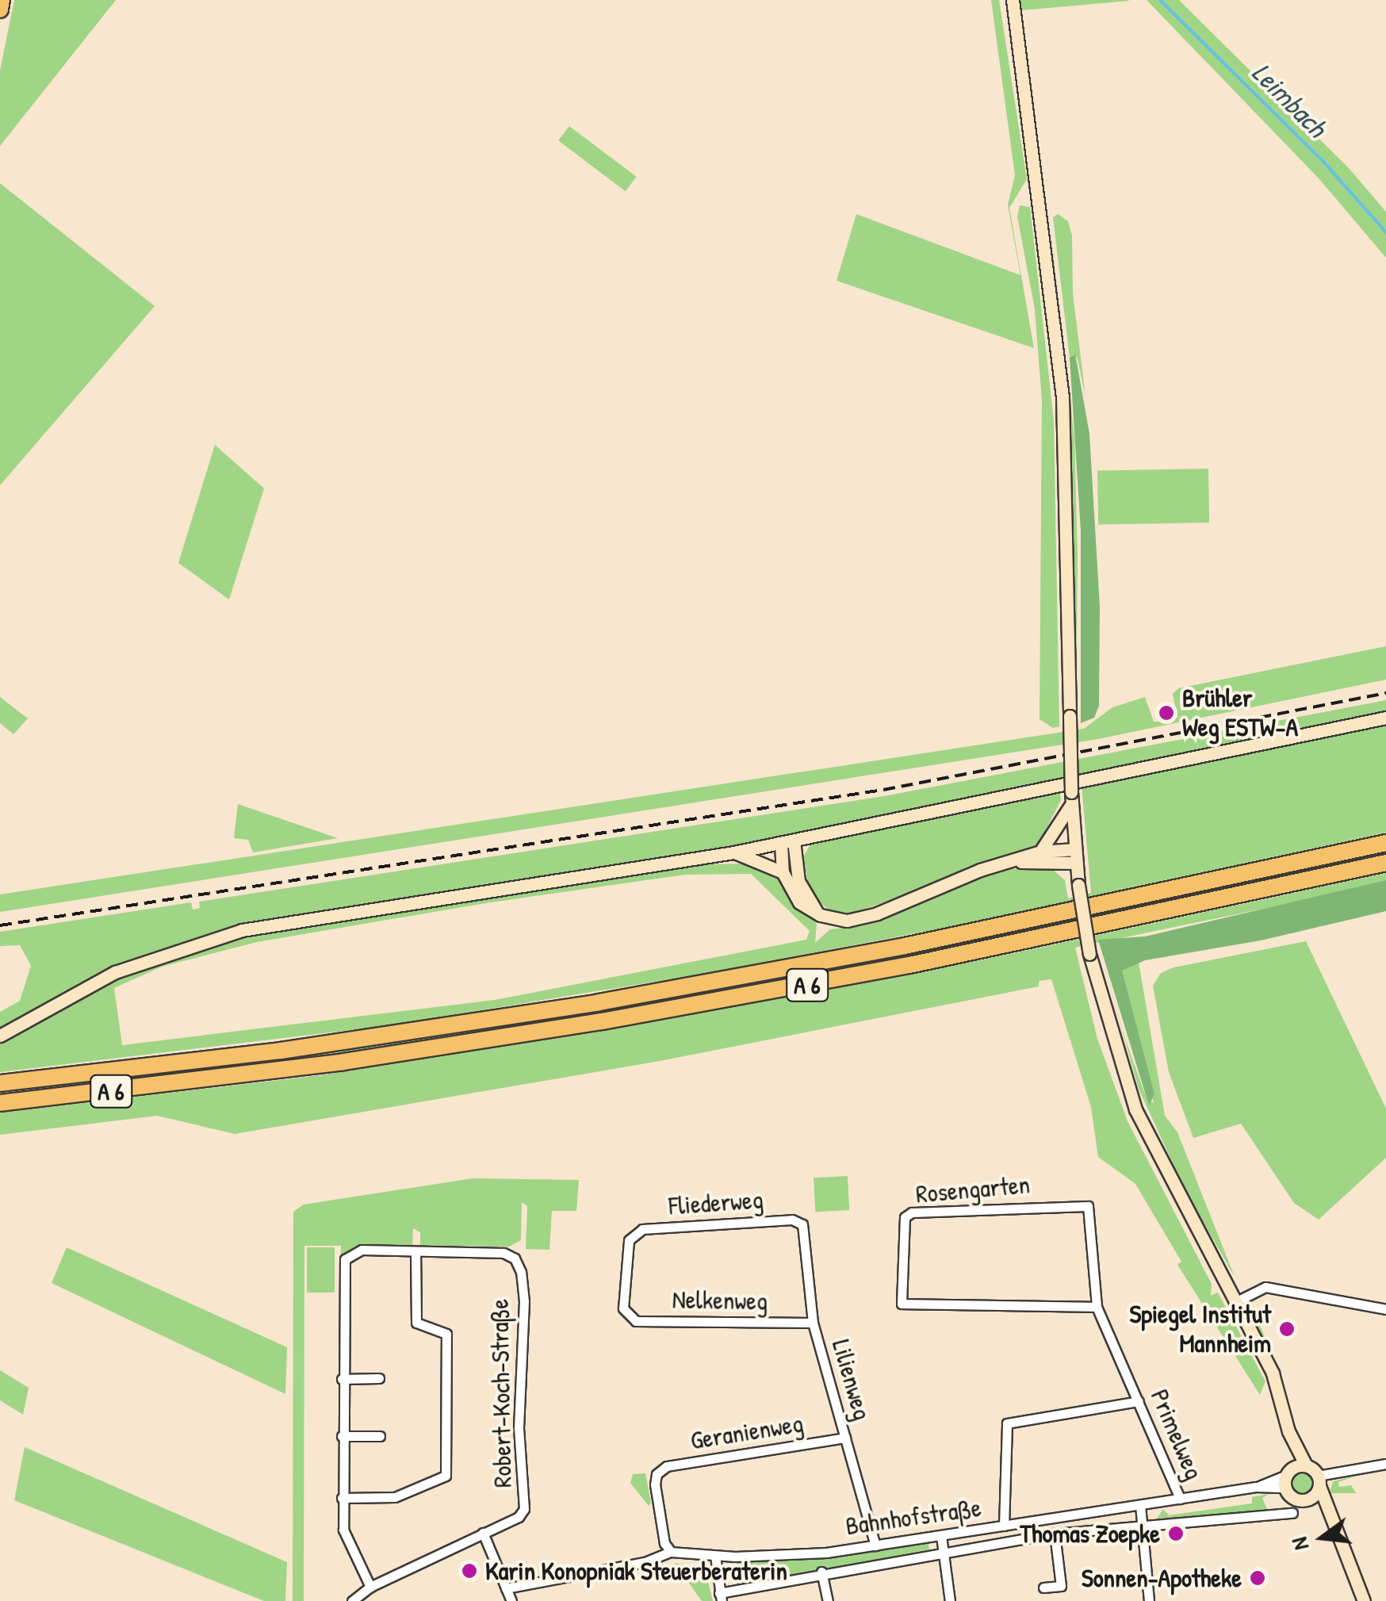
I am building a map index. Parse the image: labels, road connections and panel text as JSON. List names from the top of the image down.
{
  "streets": {
    "highway": ["A 6"],
    "street": [
      "Rosengarten",
      "Fliederweg",
      "Nelkenweg",
      "Lilienweg",
      "Robert-Koch-Straße",
      "Geranienweg",
      "Primelweg",
      "Bahnhofstraße"
    ]
  },
  "crossings": [
    ["Rosengarten", "Primelweg"],
    ["Fliederweg", "Nelkenweg"],
    ["Fliederweg", "Lilienweg"],
    ["Nelkenweg", "Lilienweg"],
    ["Lilienweg", "Geranienweg"],
    ["Lilienweg", "Bahnhofstraße"],
    ["Geranienweg", "Bahnhofstraße"],
    ["Primelweg", "Bahnhofstraße"]
  ],
  "water": ["Leimbach"],
  "places": [
    "Brühler Weg ESTW-A",
    "Spiegel Institut Mannheim",
    "Thomas Zoepke",
    "Karin Konopniak Steuerberaterin",
    "Sonnen-Apotheke"
  ],
  "north": "left"
}
